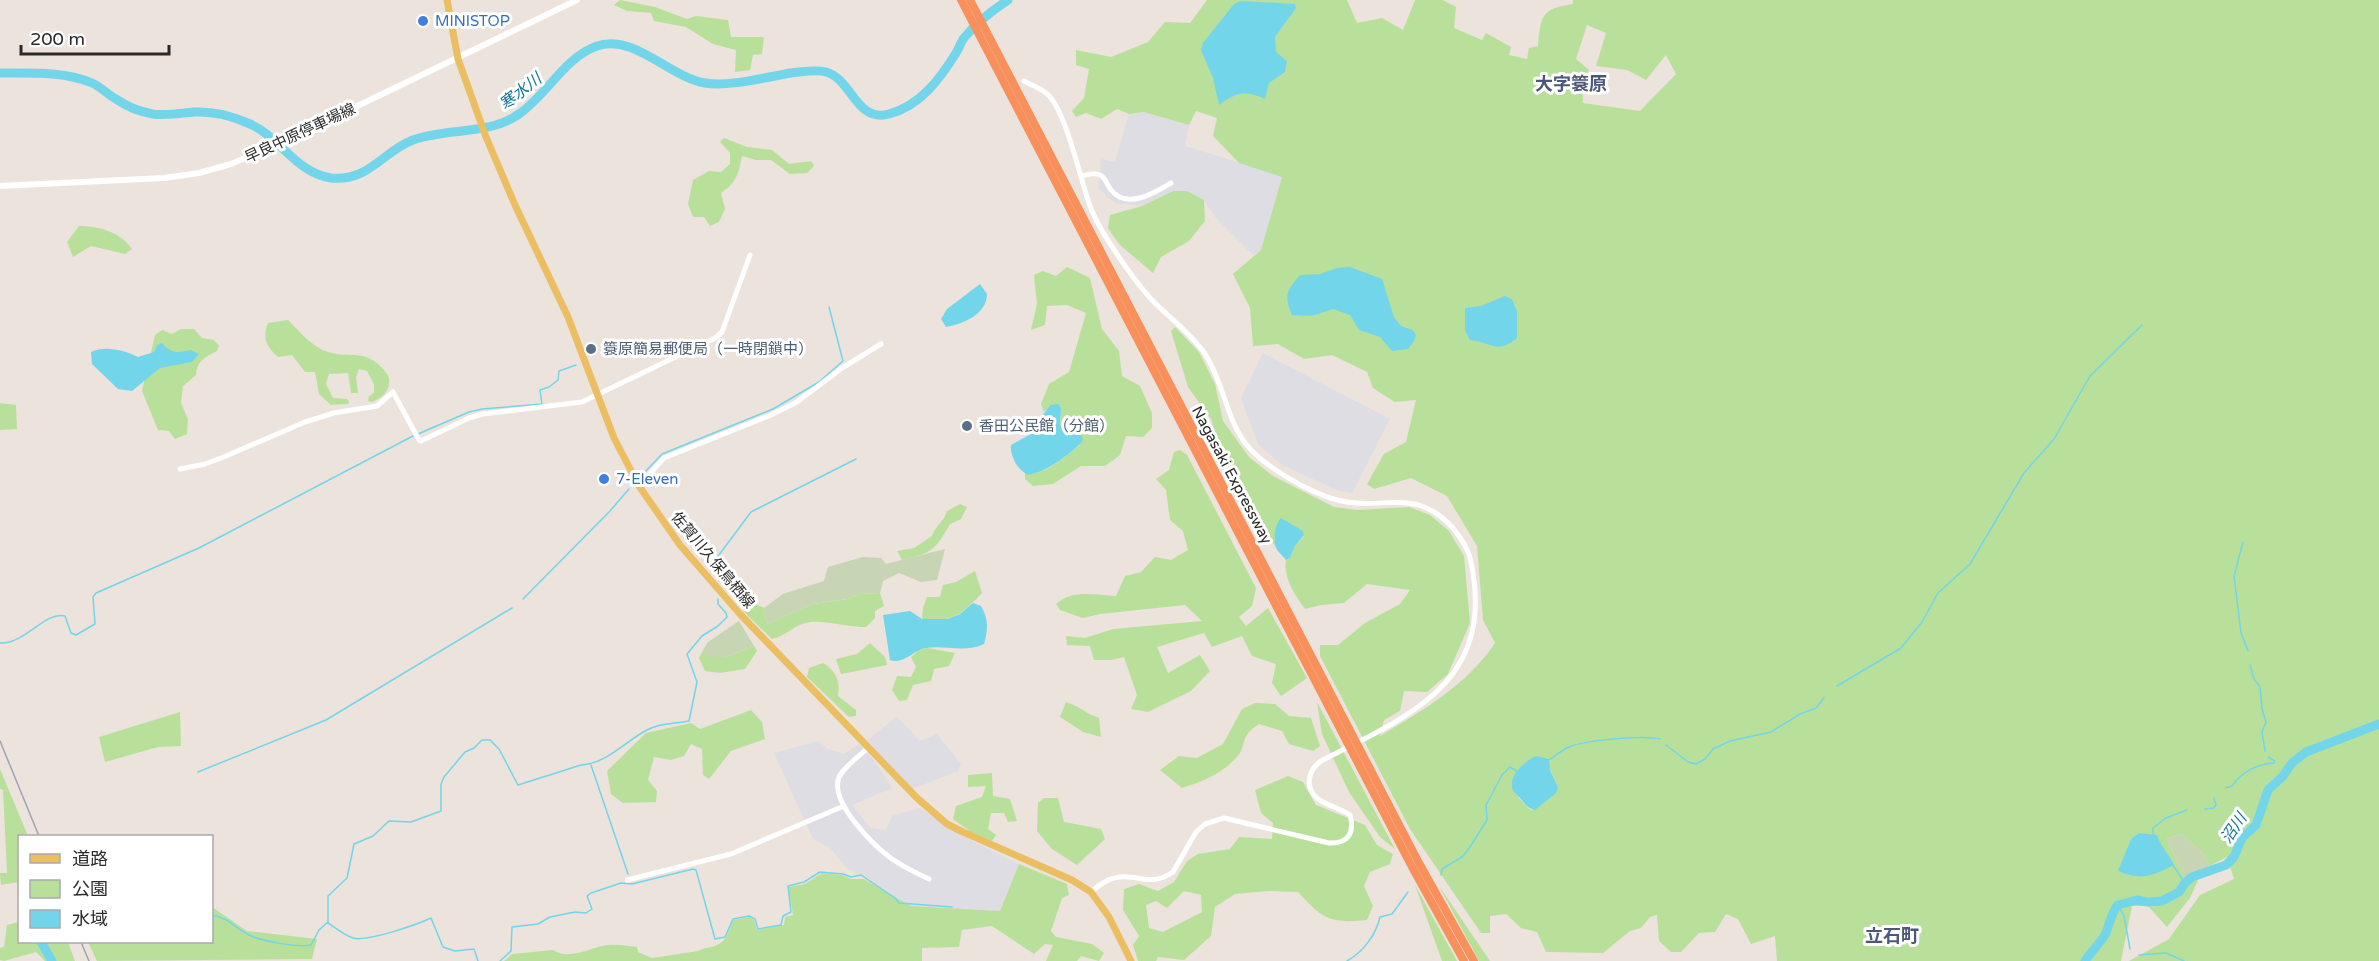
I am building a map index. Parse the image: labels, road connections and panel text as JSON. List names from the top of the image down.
{
  "streets": {
    "highway": ["Nagasaki Expressway"],
    "main road": ["早良中原停車場線", "佐賀川久保鳥栖線"]
  },
  "crossings": [
    ["早良中原停車場線", "佐賀川久保鳥栖線"]
  ],
  "districts": ["大字簑原", "立石町"],
  "water": ["寒水川", "沼川"],
  "places": [
    "MINISTOP",
    "簑原簡易郵便局（一時閉鎖中）",
    "香田公民館（分館）",
    "7-Eleven"
  ],
  "legend": ["道路", "公園", "水域"],
  "scale_bar": "200 m"
}
